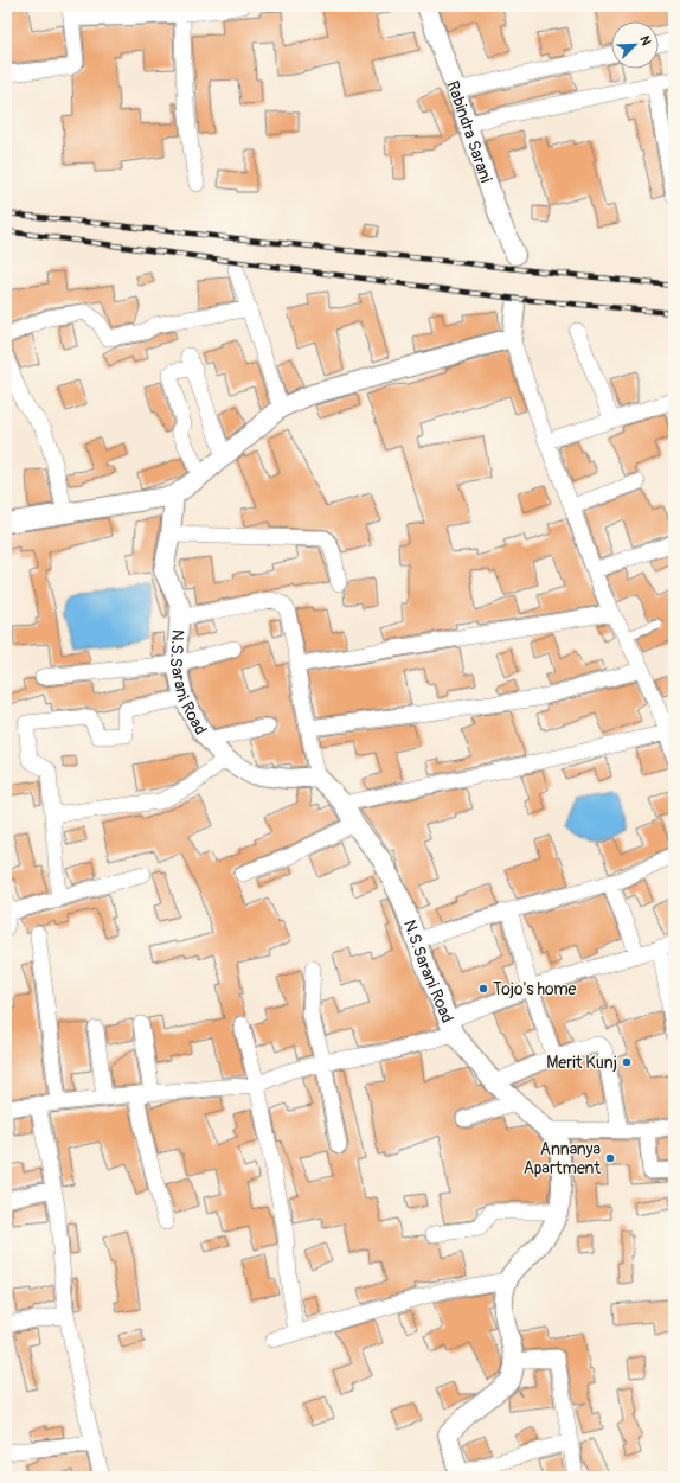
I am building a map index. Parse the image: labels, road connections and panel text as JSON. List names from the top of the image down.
{
  "streets": {
    "street": ["Rabindra Sarani", "N.S.Sarani Road"]
  },
  "places": ["Tojo's home", "Merit Kunj", "Annanya Apartment"],
  "north": "top right"
}
